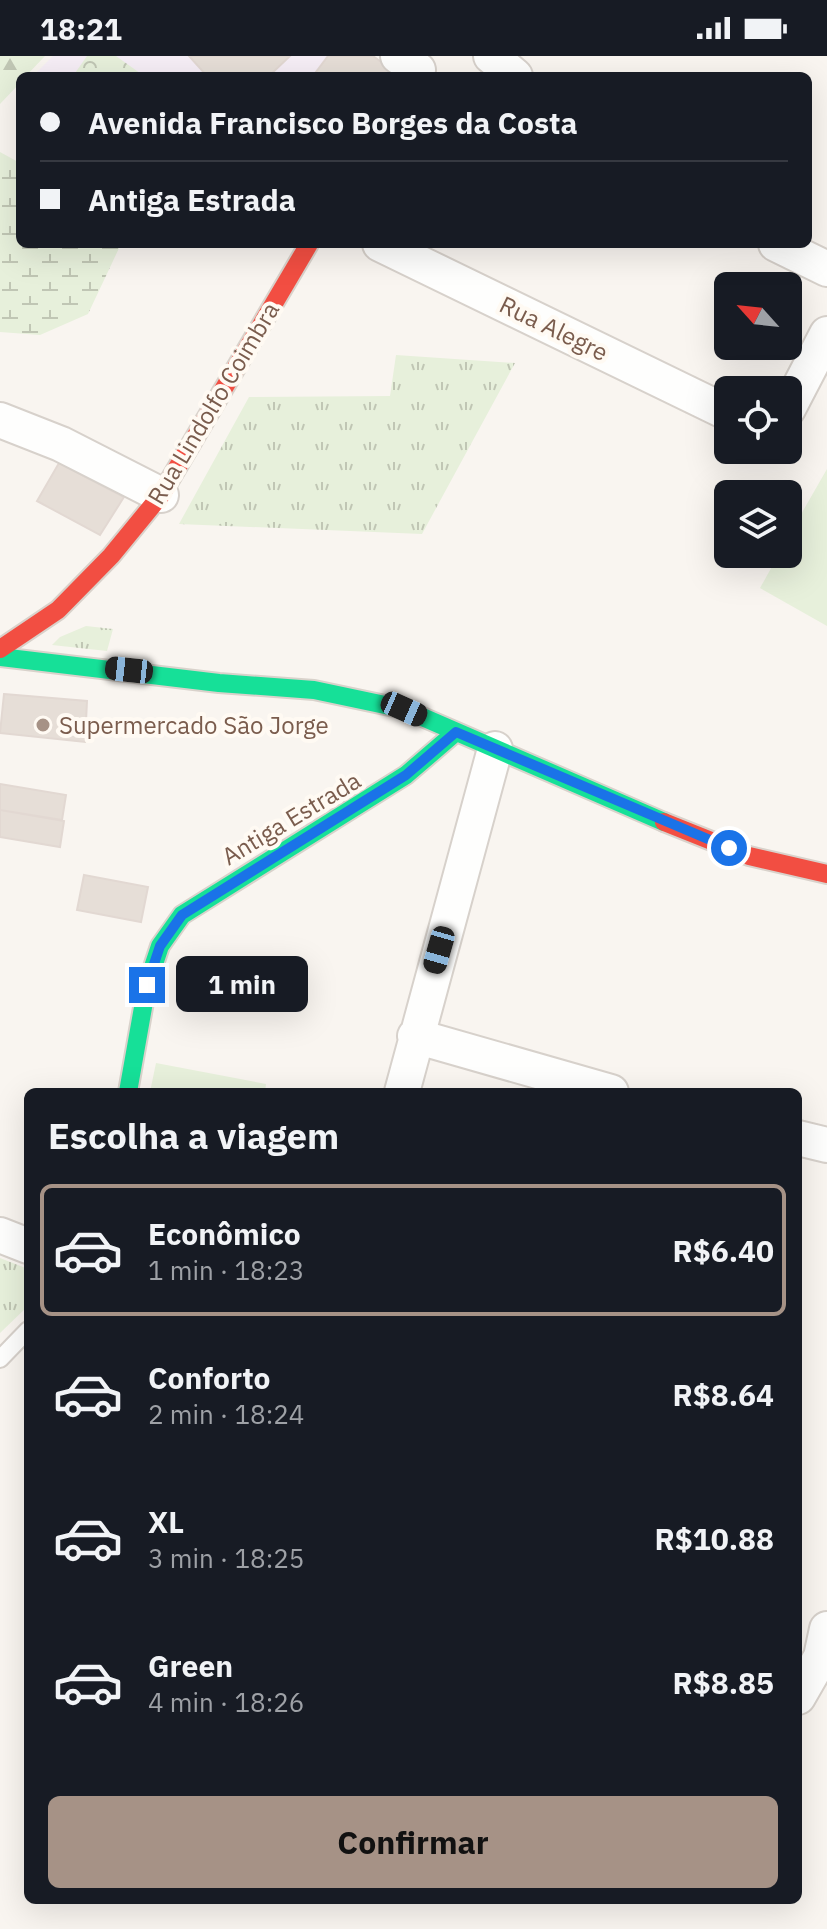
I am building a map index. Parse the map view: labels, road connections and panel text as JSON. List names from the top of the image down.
{
  "streets": {
    "street": ["Rua Alegre", "Rua Lindolfo Coimbra", "Antiga Estrada"]
  },
  "places": ["Supermercado São Jorge"],
  "north": "top left",
  "page": {
    "status": "18:21",
    "banner": ["Avenida Francisco Borges da Costa", "Antiga Estrada"],
    "bubble": "1 min",
    "heading": "Escolha a viagem",
    "list": [
      {
        "name": "Econômico",
        "note": "1 min · 18:23",
        "value": "R$6.40"
      },
      {
        "name": "Conforto",
        "note": "2 min · 18:24",
        "value": "R$8.64"
      },
      {
        "name": "XL",
        "note": "3 min · 18:25",
        "value": "R$10.88"
      },
      {
        "name": "Green",
        "note": "4 min · 18:26",
        "value": "R$8.85"
      }
    ],
    "buttons": "Confirmar"
  }
}
